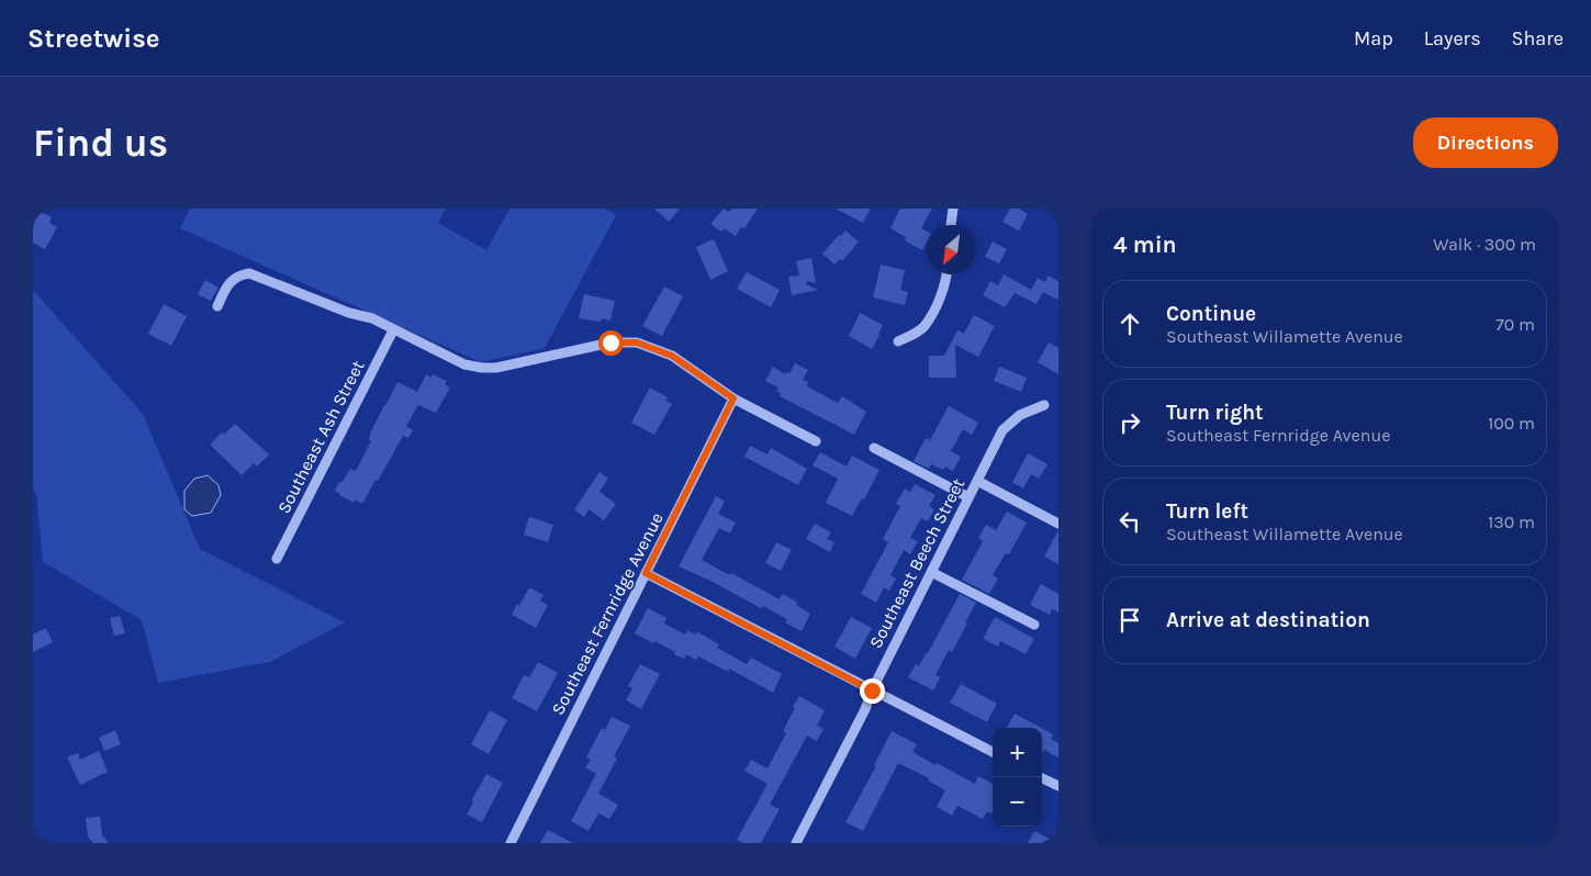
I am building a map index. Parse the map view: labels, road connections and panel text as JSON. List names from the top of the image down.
{
  "streets": {
    "street": ["Southeast Ash Street", "Southeast Beech Street", "Southeast Fernridge Avenue"]
  },
  "north": "bottom left",
  "page": {
    "header": "Streetwise",
    "nav": ["Map", "Layers", "Share"],
    "buttons": "Directions",
    "title": "Find us",
    "heading": ["4 min", "Walk · 300 m"],
    "list": [
      ["Continue", "Southeast Willamette Avenue", "70 m"],
      ["Turn right", "Southeast Fernridge Avenue", "100 m"],
      ["Turn left", "Southeast Willamette Avenue", "130 m"],
      "Arrive at destination"
    ],
    "map_buttons": ["+", "−"]
  }
}
